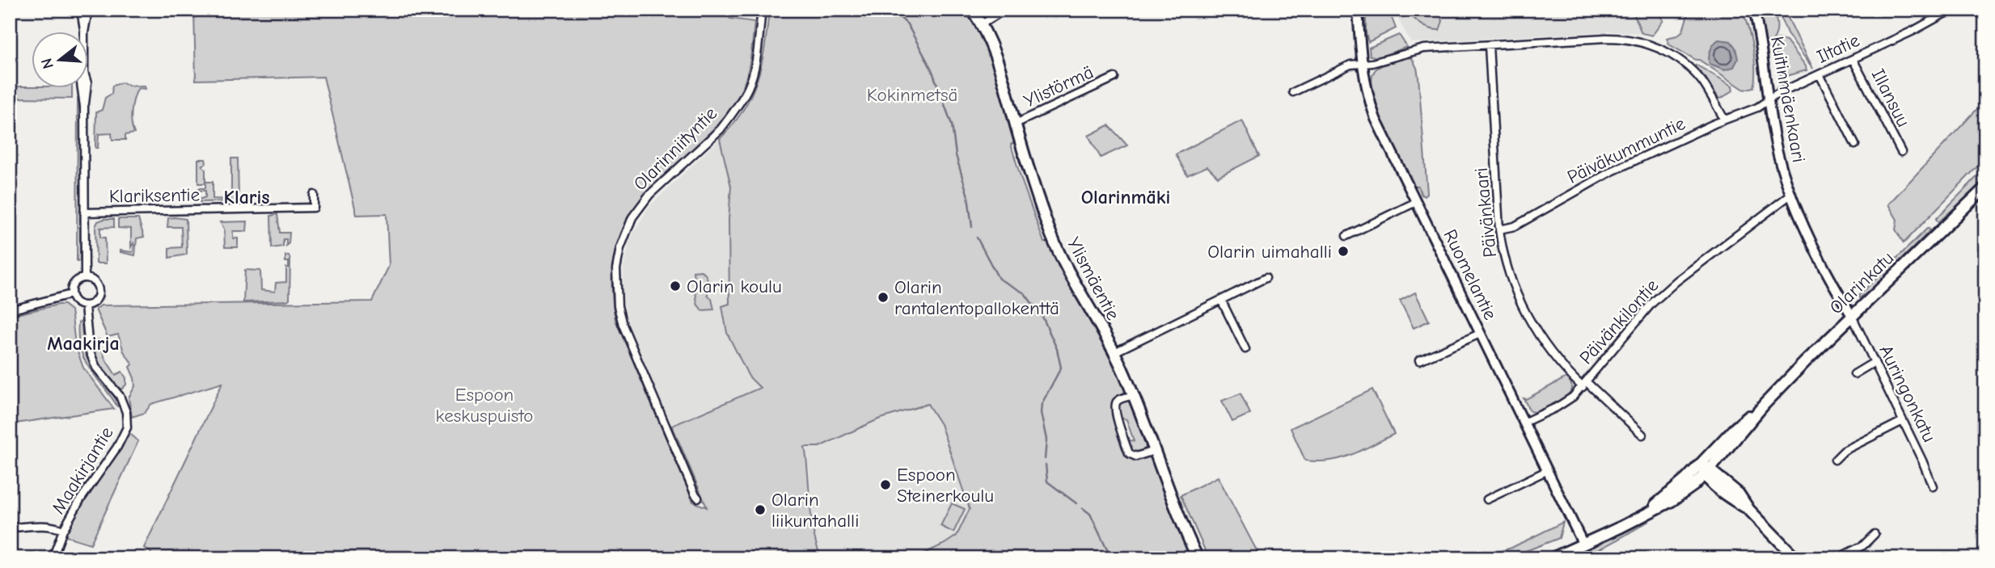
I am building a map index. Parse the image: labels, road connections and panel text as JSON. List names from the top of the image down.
{
  "streets": {
    "main road": ["Ylismäentie", "Olarinkatu"],
    "street": [
      "Iltatie",
      "Ylistörmä",
      "Illansuu",
      "Kuitinmäenkaari",
      "Olarinniityntie",
      "Päiväkummuntie",
      "Klariksentie",
      "Päivänkaari",
      "Ruomelantie",
      "Päivänkilontie",
      "Auringonkatu",
      "Maakirjantie"
    ]
  },
  "crossings": [
    ["Iltatie", "Illansuu"],
    ["Iltatie", "Kuitinmäenkaari"],
    ["Iltatie", "Päiväkummuntie"],
    ["Ylistörmä", "Ylismäentie"],
    ["Kuitinmäenkaari", "Päiväkummuntie"],
    ["Kuitinmäenkaari", "Olarinkatu"],
    ["Kuitinmäenkaari", "Päivänkilontie"],
    ["Kuitinmäenkaari", "Auringonkatu"],
    ["Päiväkummuntie", "Päivänkaari"],
    ["Päivänkaari", "Päivänkilontie"],
    ["Ruomelantie", "Olarinkatu"],
    ["Ruomelantie", "Päivänkilontie"],
    ["Olarinkatu", "Auringonkatu"]
  ],
  "districts": ["Klaris", "Olarinmäki", "Maakirja"],
  "parks": ["Kokinmetsä", "Espoon keskuspuisto"],
  "places": [
    "Olarin uimahalli",
    "Olarin koulu",
    "Olarin rantalentopallokenttä",
    "Espoon Steinerkoulu",
    "Olarin liikuntahalli"
  ],
  "north": "left"
}
